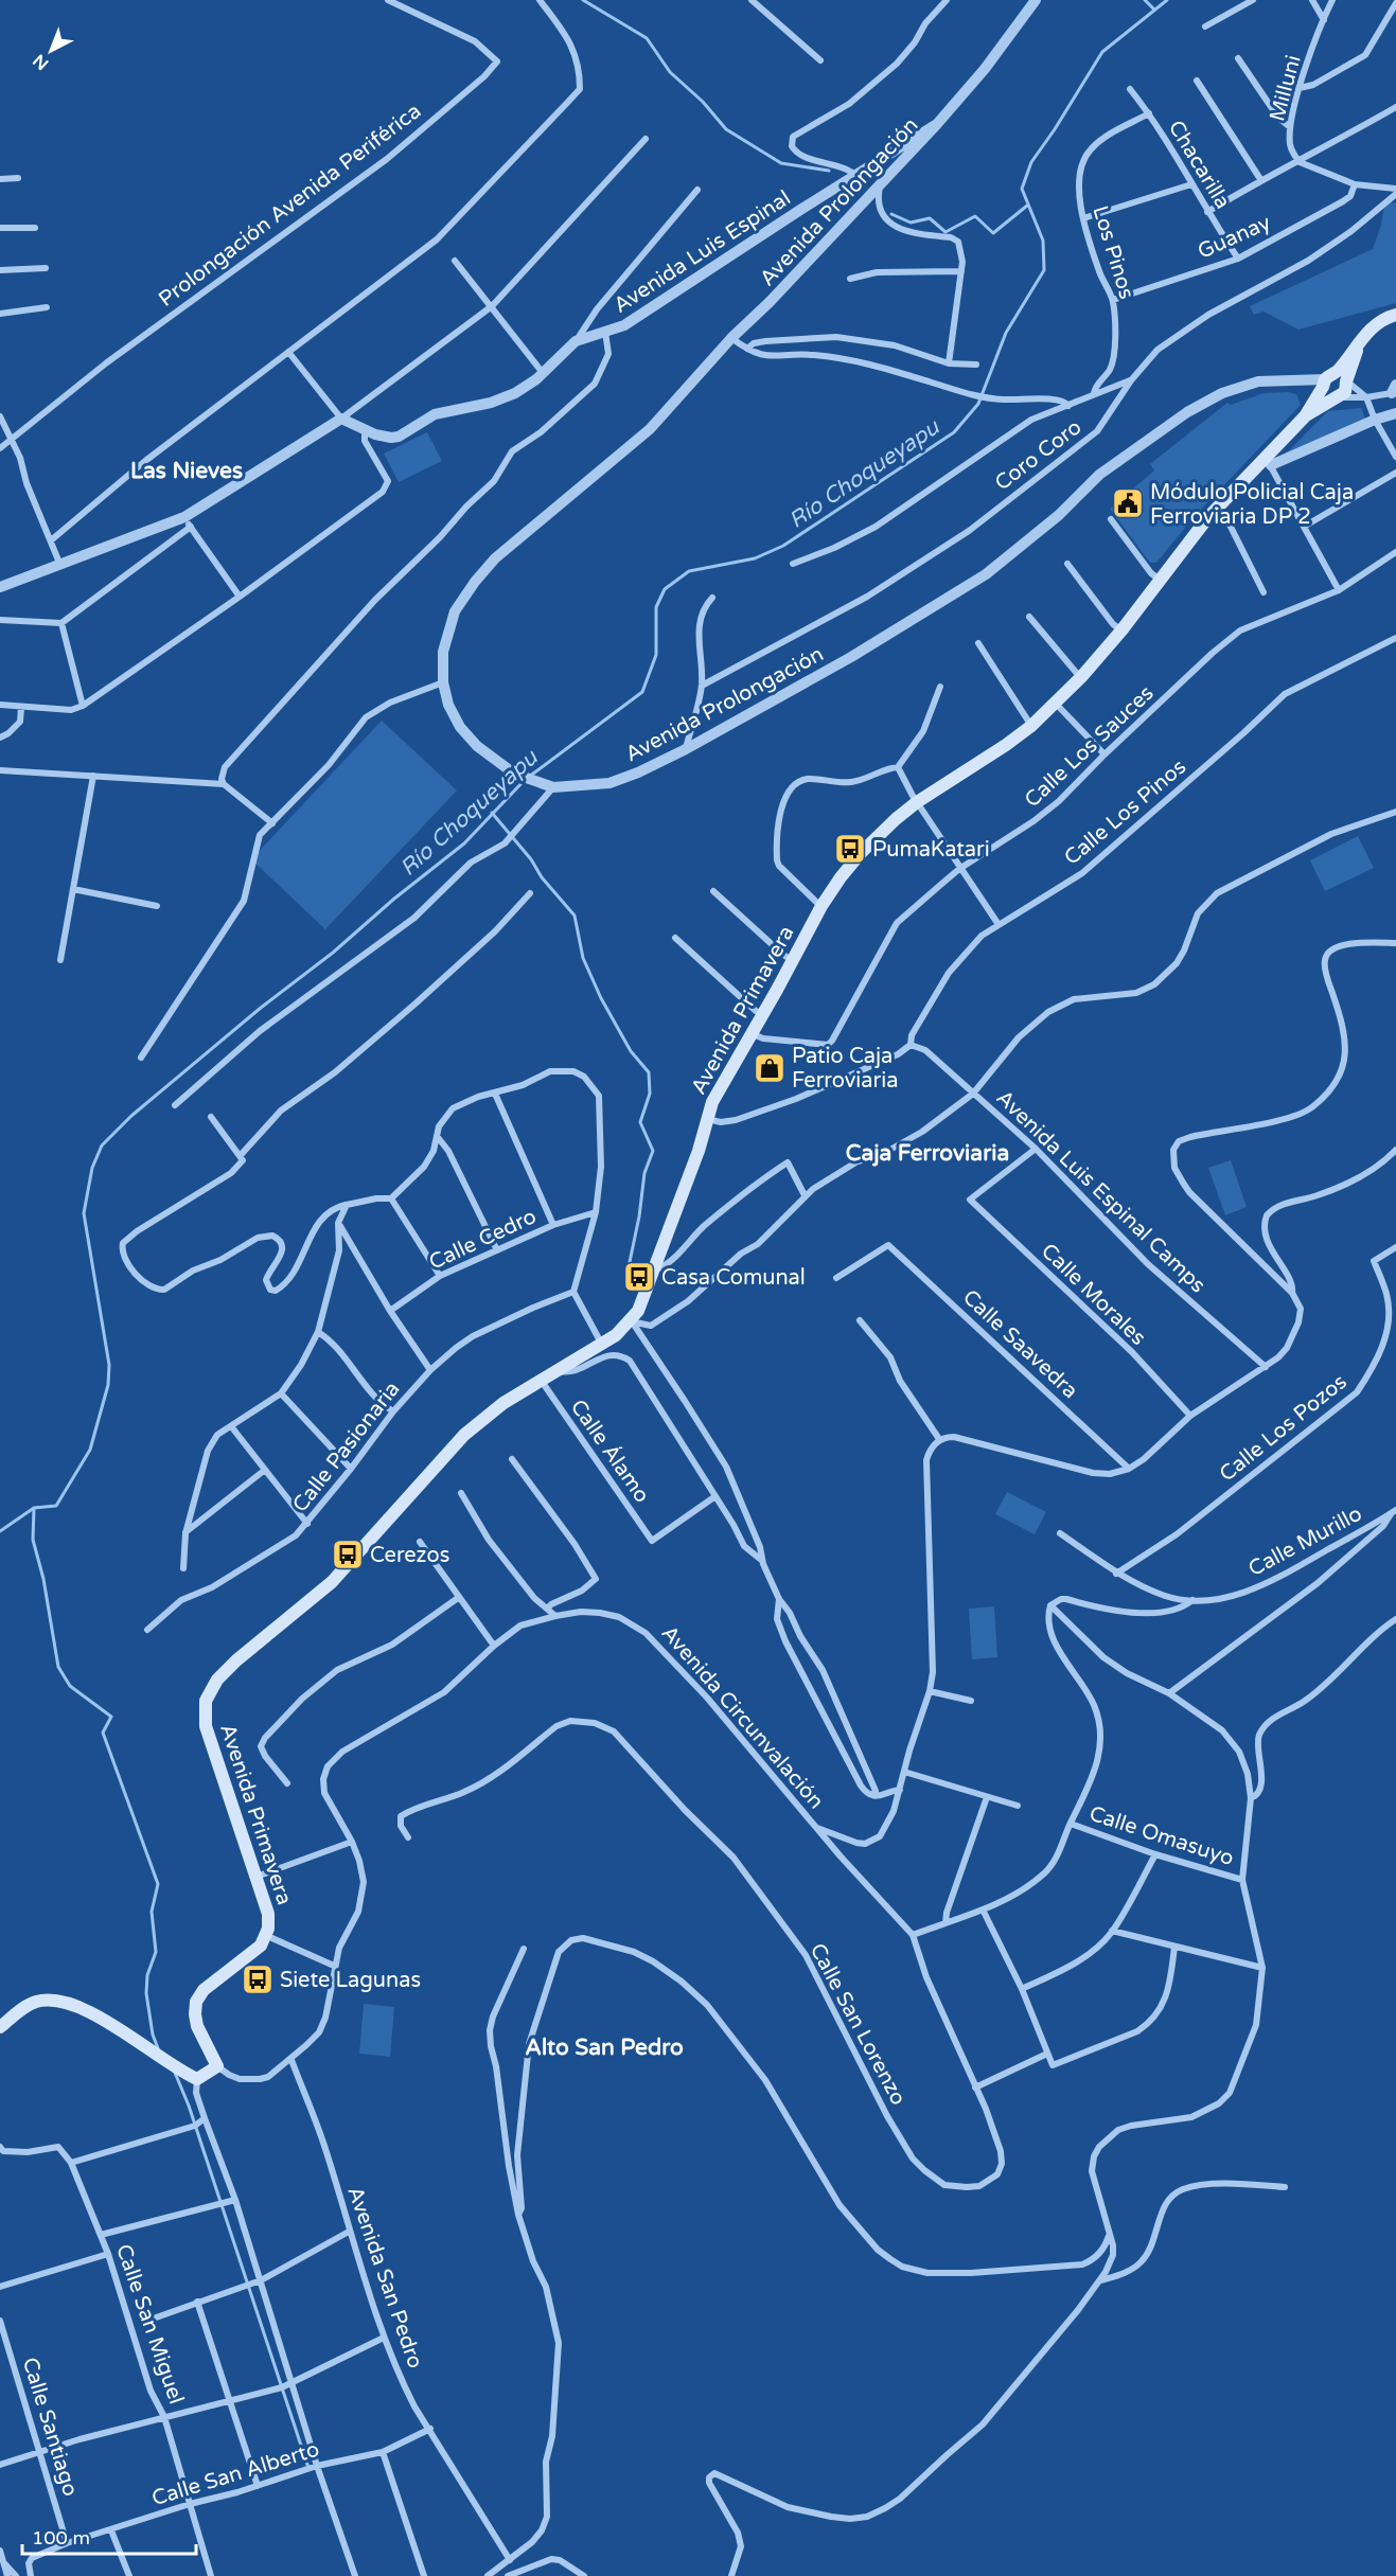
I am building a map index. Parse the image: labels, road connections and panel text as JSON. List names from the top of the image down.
{
  "streets": {
    "main road": ["Avenida Primavera"],
    "street": [
      "Milluni",
      "Chacarilla",
      "Avenida Prolongación",
      "Prolongación Avenida Periférica",
      "Guanay",
      "Avenida Luis Espinal",
      "Los Pinos",
      "Coro Coro",
      "Calle Los Sauces",
      "Calle Los Pinos",
      "Avenida Luis Espinal Camps",
      "Calle Cedro",
      "Calle Morales",
      "Calle Saavedra",
      "Calle Los Pozos",
      "Calle Pasionaria",
      "Calle Álamo",
      "Calle Murillo",
      "Avenida Circunvalación",
      "Calle Omasuyo",
      "Calle San Lorenzo",
      "Avenida San Pedro",
      "Calle San Miguel",
      "Calle Santiago",
      "Calle San Alberto"
    ]
  },
  "crossings": [
    ["Chacarilla", "Guanay"],
    ["Chacarilla", "Los Pinos"],
    ["Avenida Prolongación", "Avenida Luis Espinal"],
    ["Avenida Prolongación", "Avenida Primavera"],
    ["Guanay", "Los Pinos"],
    ["Calle Los Sauces", "Avenida Primavera"],
    ["Calle Los Pinos", "Avenida Luis Espinal Camps"],
    ["Avenida Primavera", "Calle Álamo"],
    ["Avenida Primavera", "Avenida Circunvalación"],
    ["Avenida Primavera", "Avenida San Pedro"],
    ["Avenida Luis Espinal Camps", "Calle Morales"],
    ["Calle Los Pozos", "Calle Murillo"],
    ["Avenida Circunvalación", "Calle San Lorenzo"],
    ["Avenida Circunvalación", "Avenida San Pedro"],
    ["Avenida San Pedro", "Calle San Alberto"],
    ["Calle San Miguel", "Calle San Alberto"],
    ["Calle Santiago", "Calle San Alberto"]
  ],
  "districts": ["Las Nieves", "Caja Ferroviaria", "Alto San Pedro"],
  "water": ["Río Choqueyapu"],
  "places": {
    "public building": ["Módulo Policial Caja Ferroviaria DP 2"],
    "bus stop": [
      "PumaKatari",
      "Casa Comunal",
      "Cerezos",
      "Siete Lagunas"
    ],
    "shop": ["Patio Caja Ferroviaria"]
  },
  "scale_bar": "100 m",
  "north": "bottom left"
}
